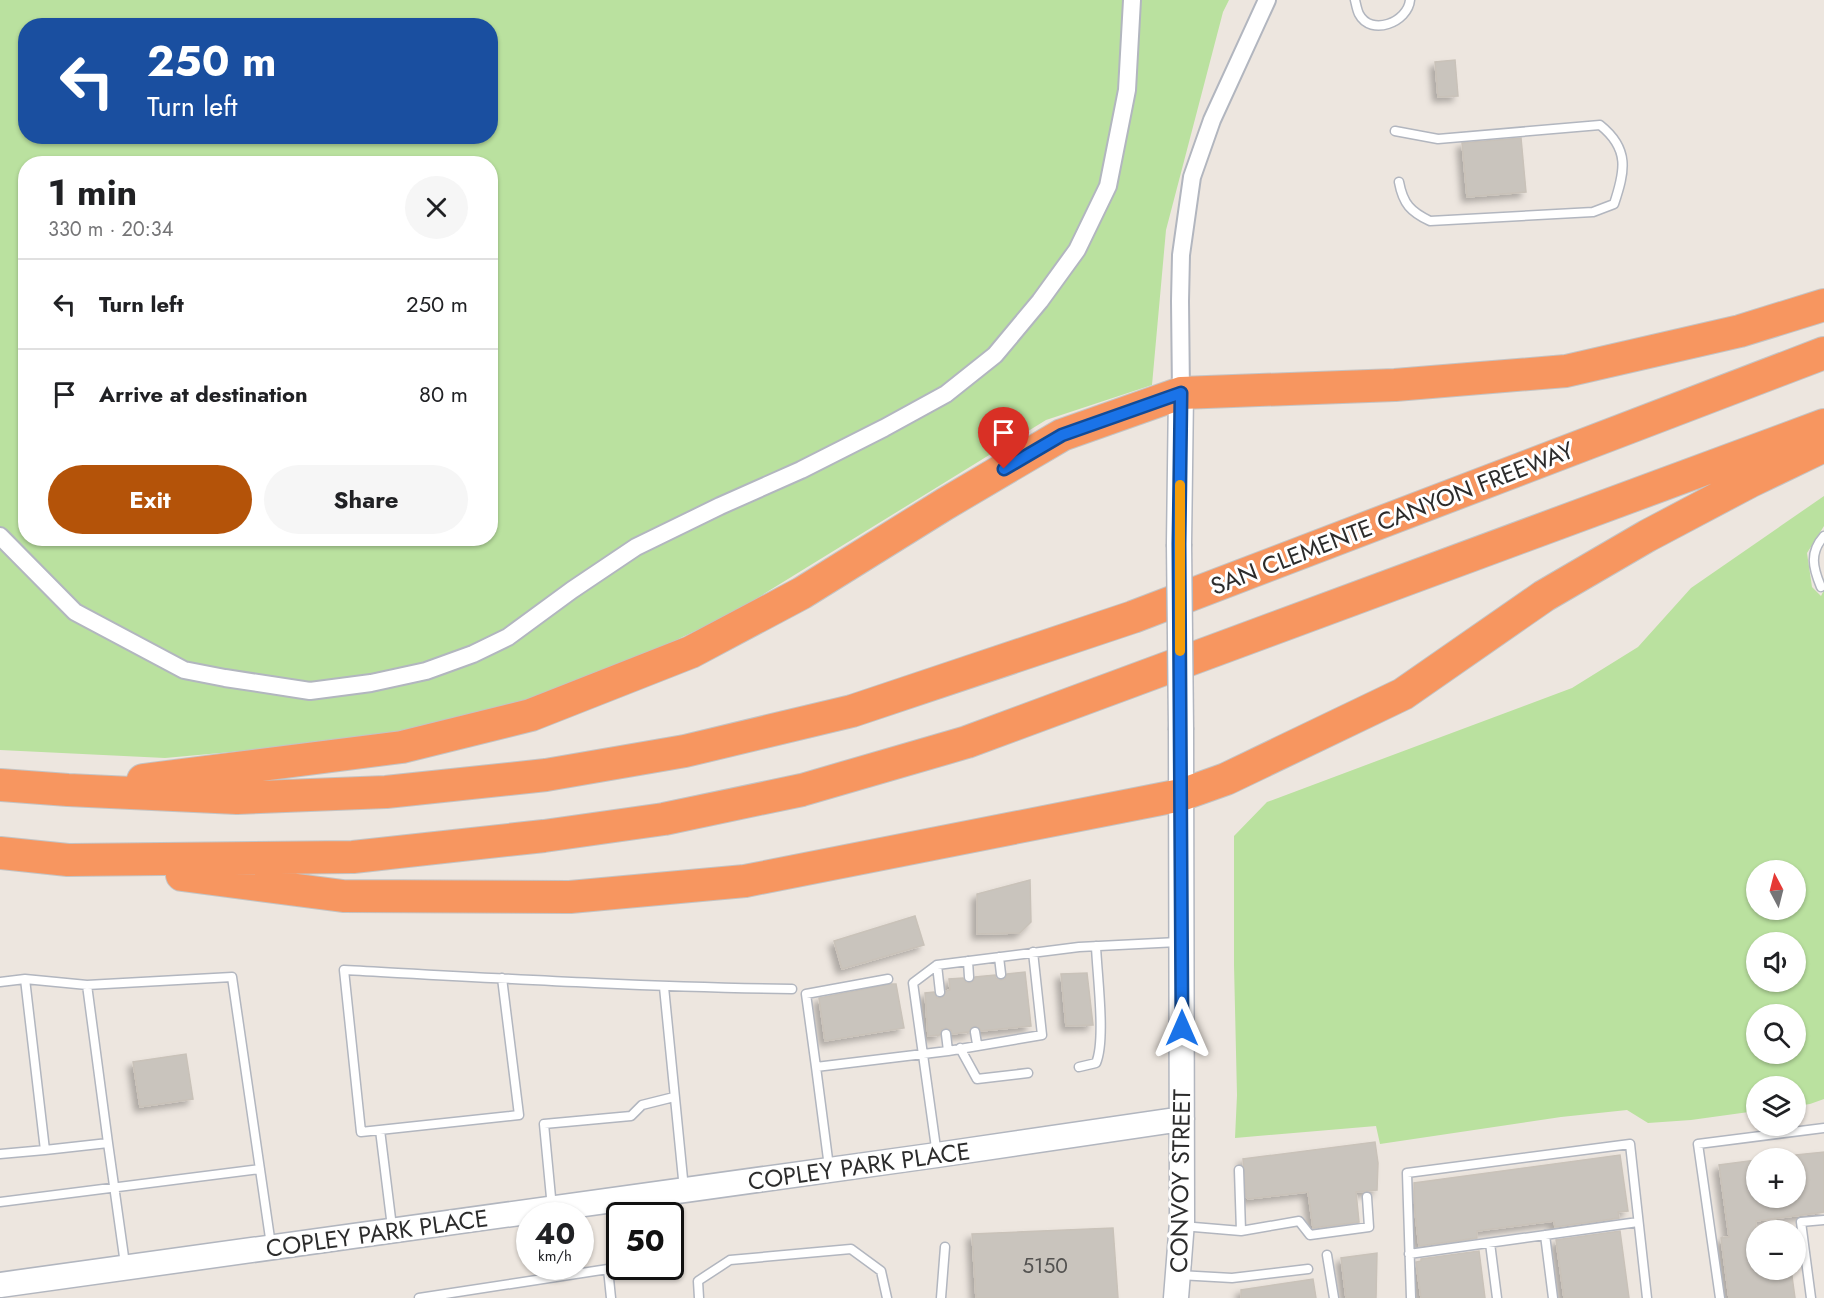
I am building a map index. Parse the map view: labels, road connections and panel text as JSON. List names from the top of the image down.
{
  "streets": {
    "highway": ["SAN CLEMENTE CANYON FREEWAY"],
    "main road": ["COPLEY PARK PLACE", "CONVOY STREET"]
  },
  "crossings": [
    ["COPLEY PARK PLACE", "CONVOY STREET"]
  ],
  "house_numbers": ["5150"],
  "north": "top",
  "page": {
    "turn": ["250 m", "Turn left"],
    "heading": ["1 min", "330 m · 20:34"],
    "list": [
      {
        "name": "Turn left",
        "value": "250 m"
      },
      {
        "name": "Arrive at destination",
        "value": "80 m"
      }
    ],
    "buttons": ["Exit", "Share"],
    "map_buttons": ["+", "−"],
    "speed": "40 km/h",
    "limit": "50"
  }
}
